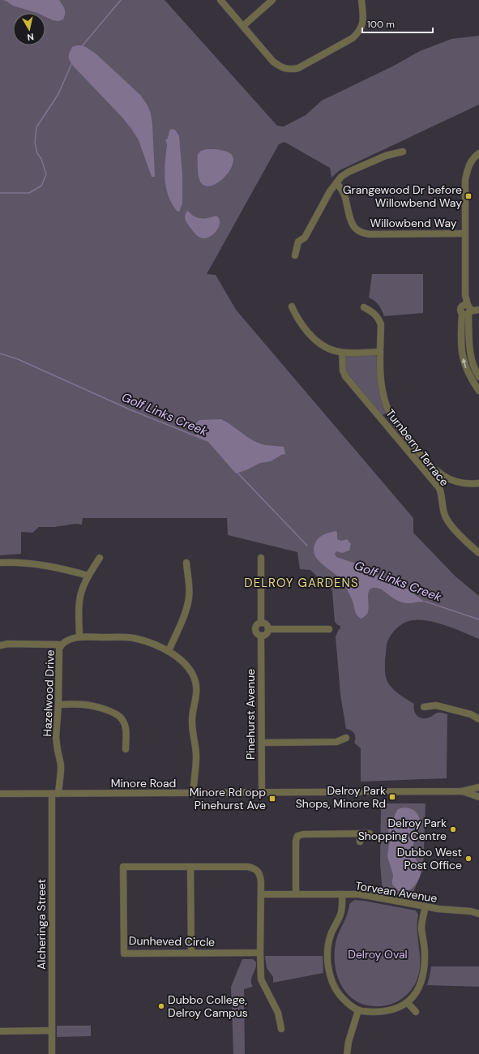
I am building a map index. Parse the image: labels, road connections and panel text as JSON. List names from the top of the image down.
{
  "streets": {
    "street": [
      "Willowbend Way",
      "Turnberry Terrace",
      "Hazelwood Drive",
      "Pinehurst Avenue",
      "Minore Road",
      "Torvean Avenue",
      "Alcheringa Street",
      "Dunheved Circle"
    ]
  },
  "crossings": [
    ["Hazelwood Drive", "Minore Road"],
    ["Hazelwood Drive", "Alcheringa Street"],
    ["Pinehurst Avenue", "Minore Road"],
    ["Minore Road", "Alcheringa Street"],
    ["Torvean Avenue", "Dunheved Circle"]
  ],
  "districts": ["DELROY GARDENS"],
  "water": ["Golf Links Creek"],
  "parks": ["Delroy Oval"],
  "places": {
    "transit": ["Grangewood Dr before Willowbend Way", "Delroy Park Shops, Minore Rd", "Minore Rd opp Pinehurst Ave"],
    "other": ["Delroy Park Shopping Centre", "Dubbo West Post Office", "Dubbo College, Delroy Campus"]
  },
  "scale_bar": "100 m",
  "north": "bottom"
}
